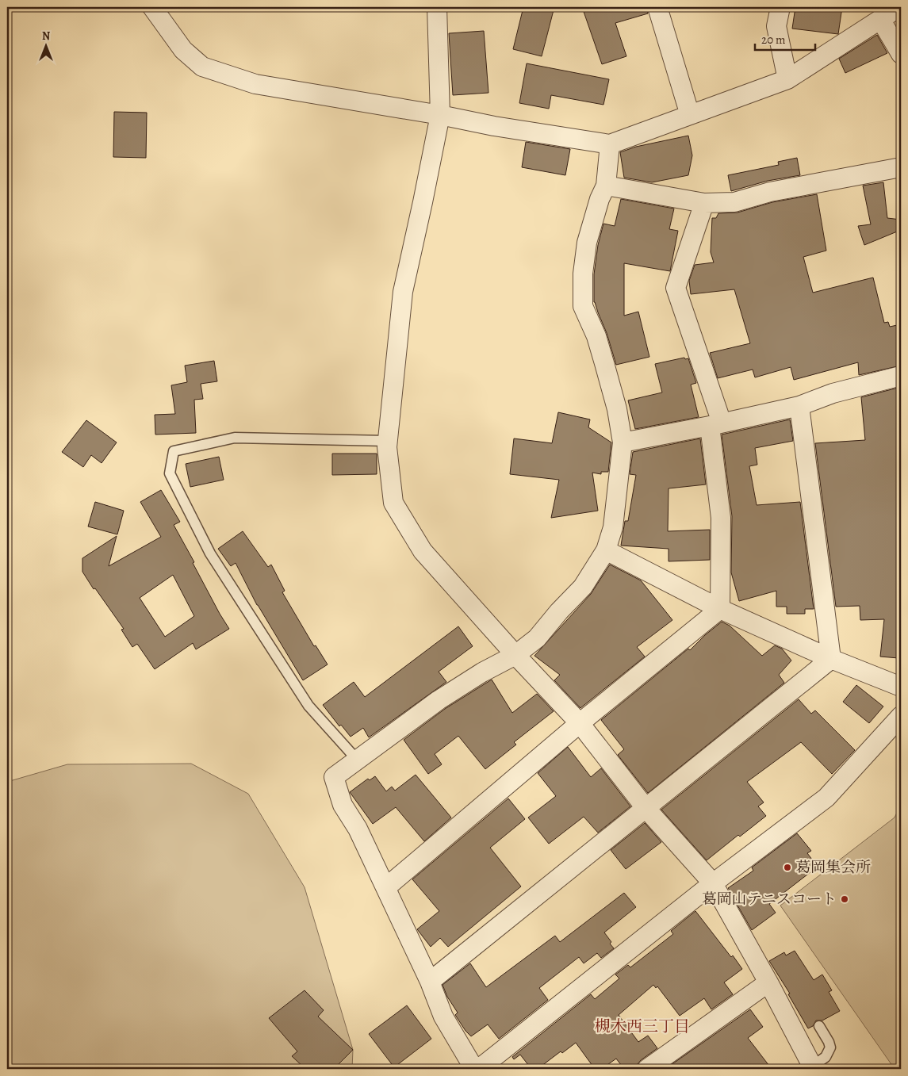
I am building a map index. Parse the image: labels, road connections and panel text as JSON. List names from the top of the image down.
{
  "districts": ["槻木西三丁目"],
  "places": ["葛岡集会所", "葛岡山テニスコート"],
  "scale_bar": "20 m",
  "north": "top"
}
